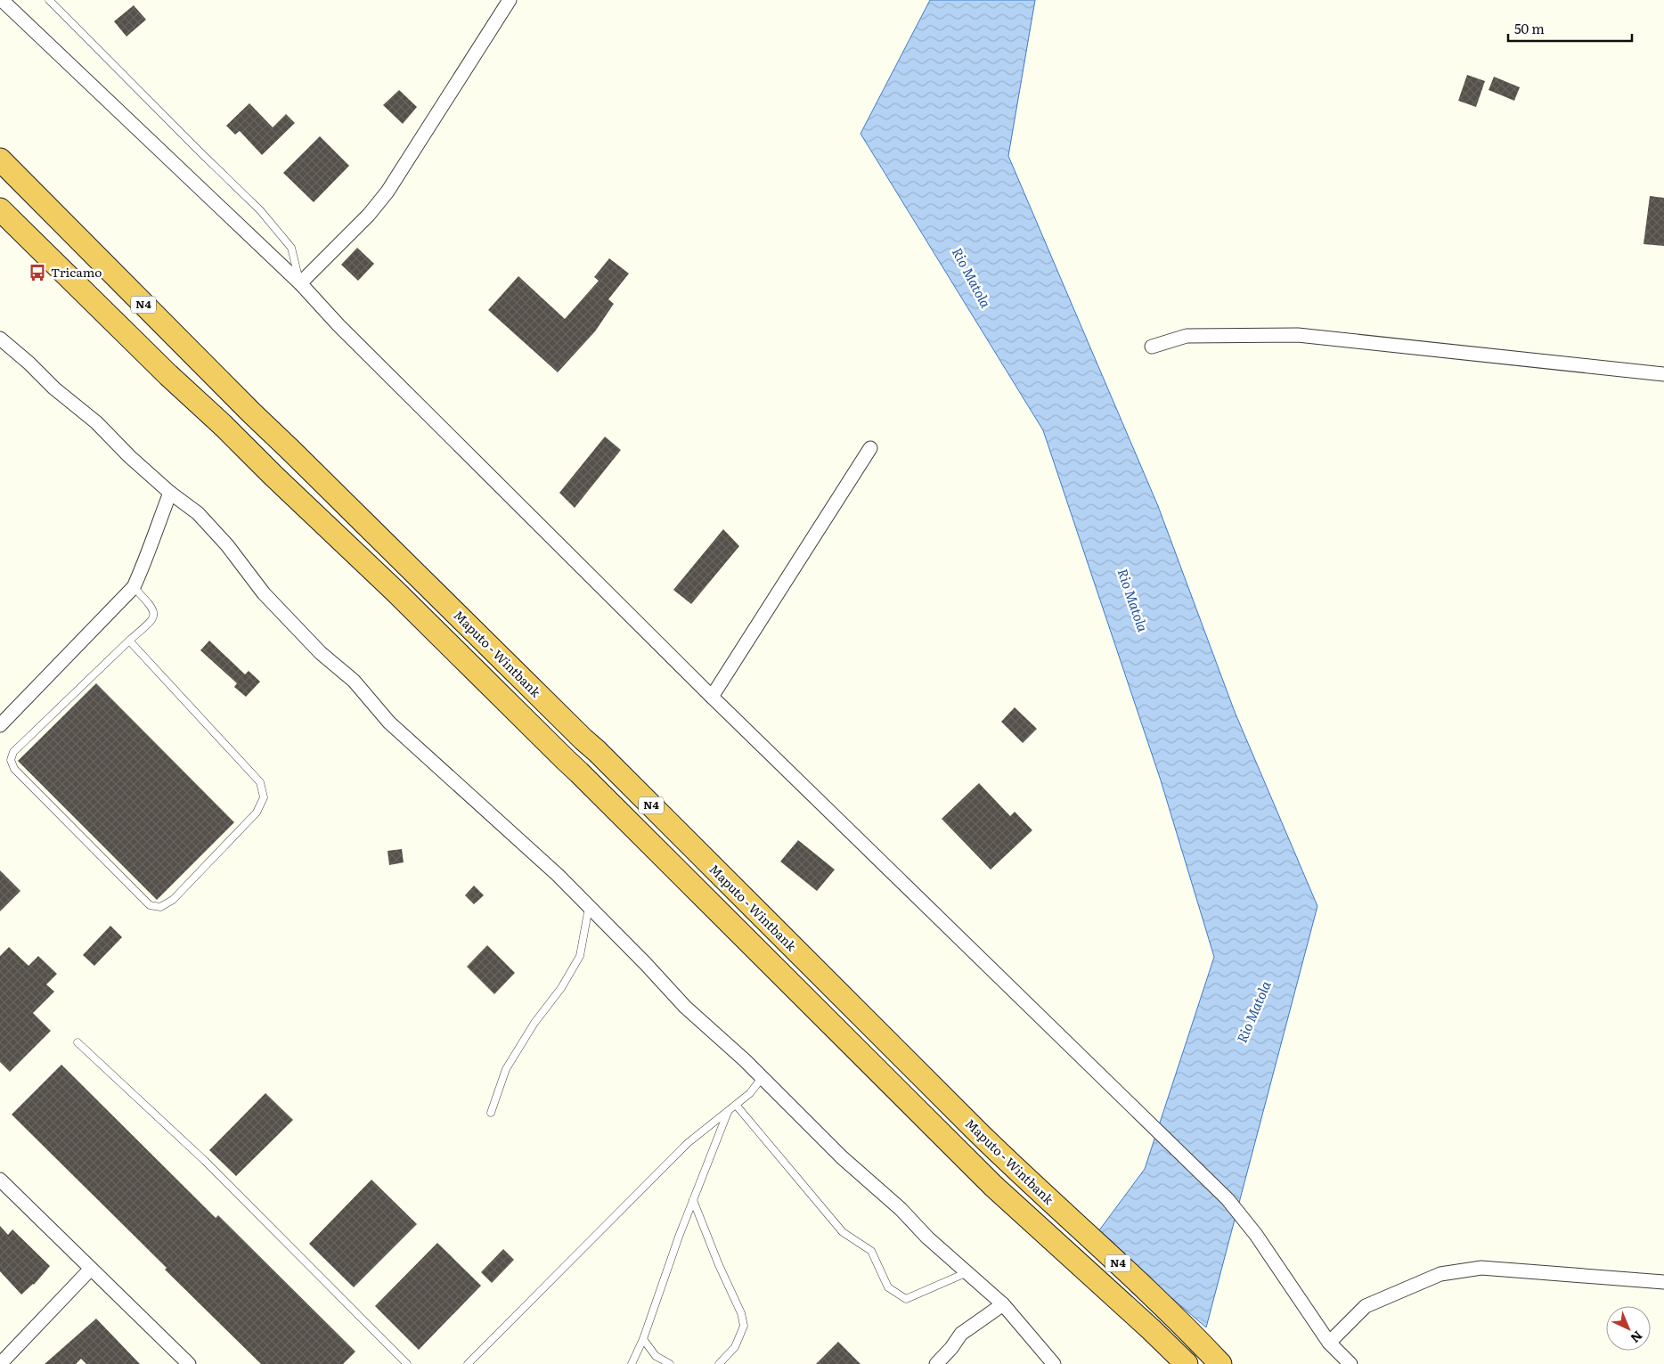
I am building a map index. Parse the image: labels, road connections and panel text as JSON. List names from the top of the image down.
{
  "streets": {
    "highway": ["N4", "Maputo - Wintbank"]
  },
  "water": ["Rio Matola"],
  "places": {
    "bus stop": ["Tricamo"]
  },
  "scale_bar": "50 m",
  "north": "bottom right"
}
